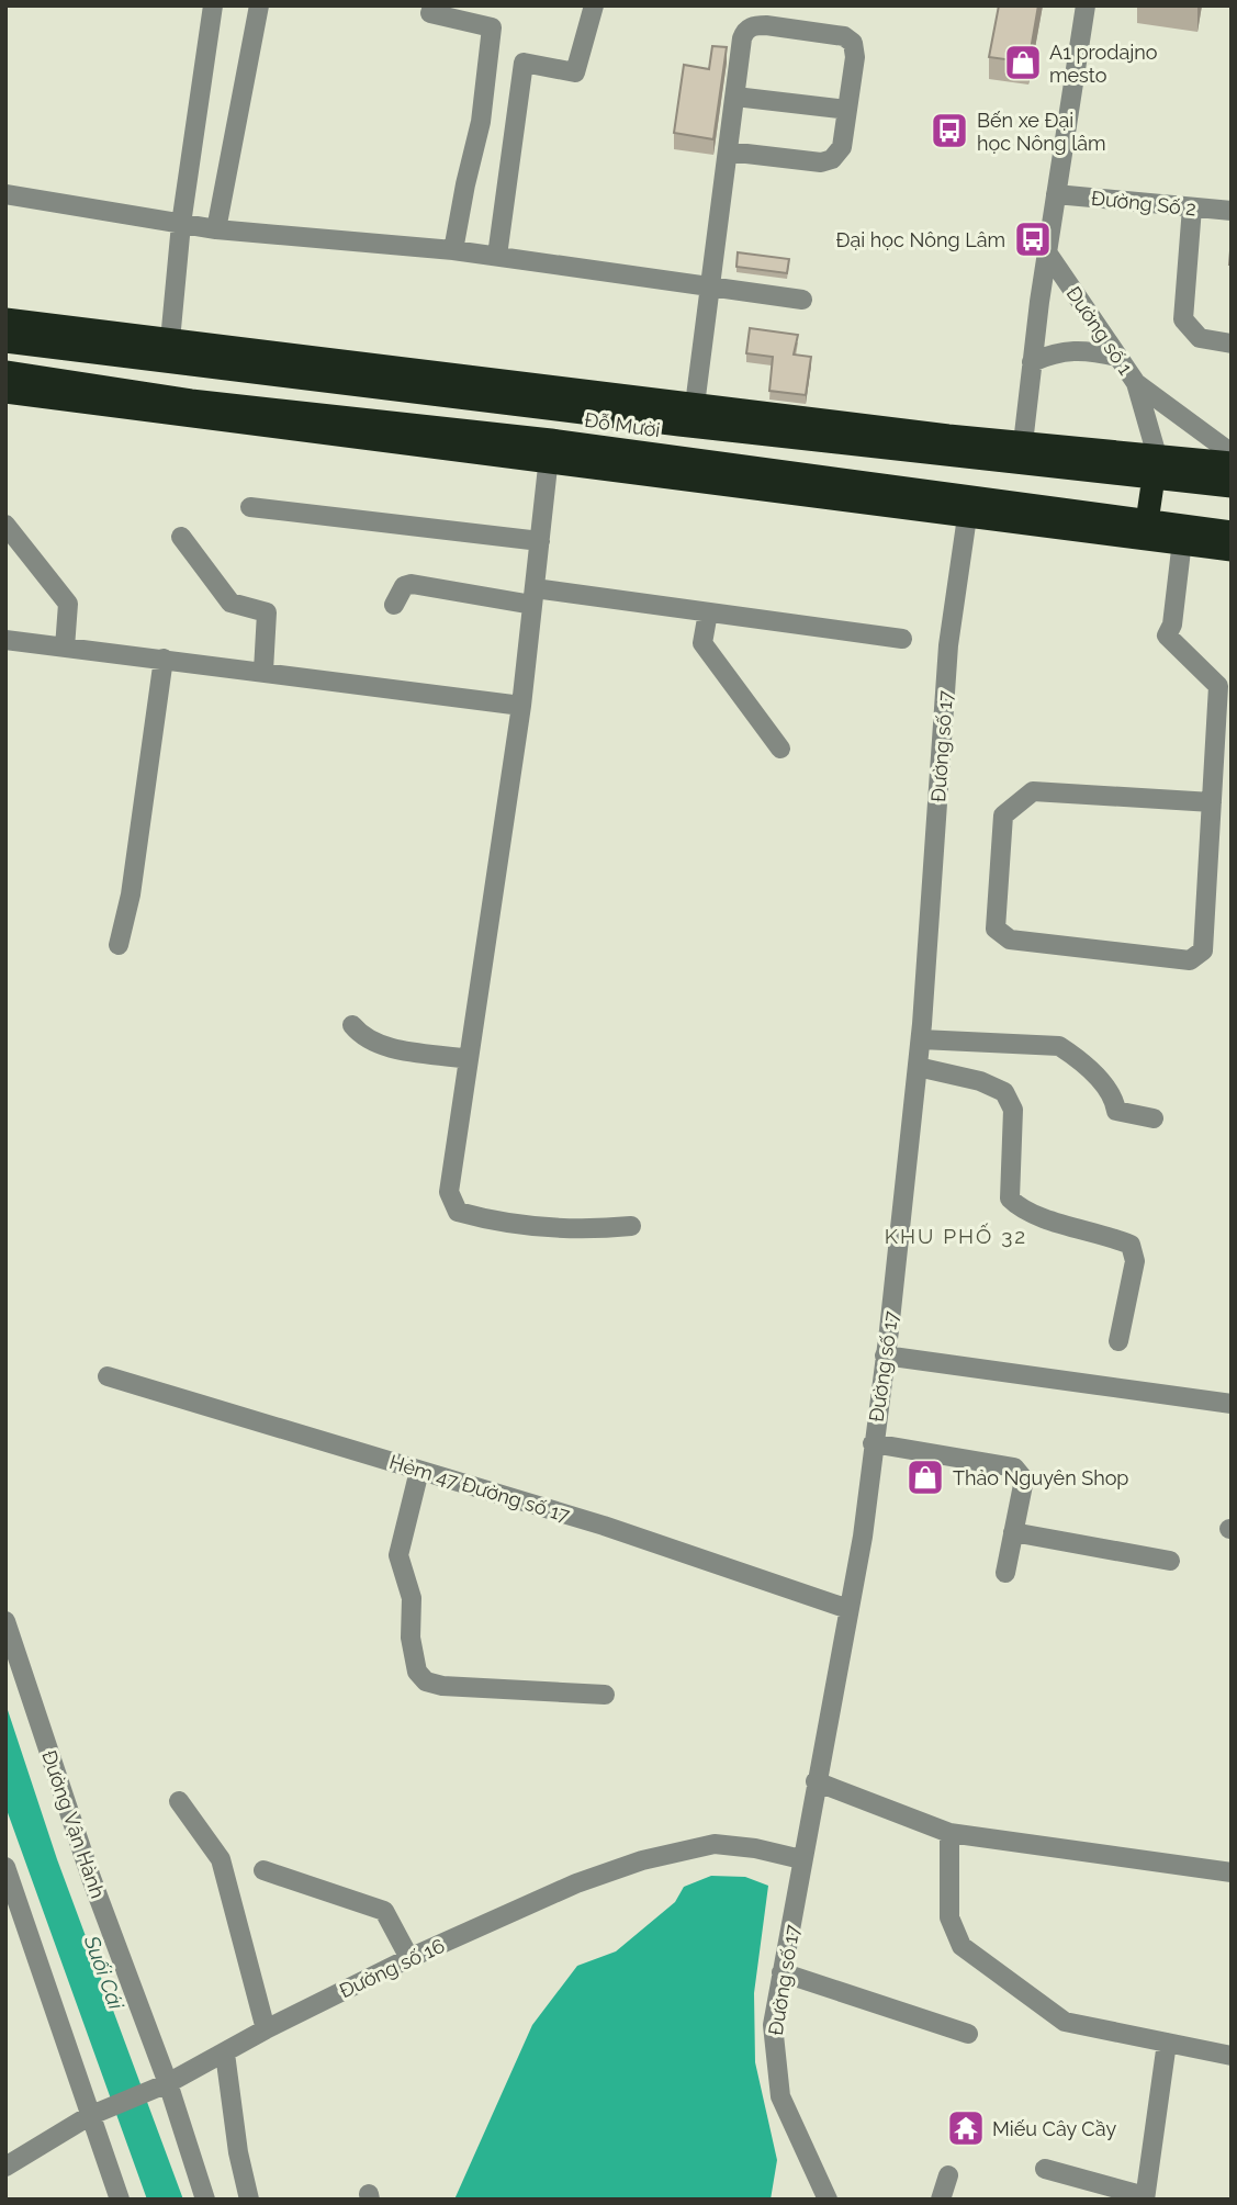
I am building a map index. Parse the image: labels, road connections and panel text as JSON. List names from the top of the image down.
{
  "streets": {
    "highway": ["Đỗ Mười"],
    "street": [
      "Đường Số 2",
      "Đường số 1",
      "Đường số 17",
      "Hẻm 47 Đường số 17",
      "Đường Vận Hành",
      "Đường số 16"
    ]
  },
  "crossings": [
    ["Đường Số 2", "Đường số 1"],
    ["Đường số 1", "Đỗ Mười"],
    ["Đỗ Mười", "Đường số 17"],
    ["Đường số 17", "Hẻm 47 Đường số 17"],
    ["Đường số 17", "Đường số 16"],
    ["Đường Vận Hành", "Đường số 16"]
  ],
  "districts": ["KHU PHỐ 32"],
  "water": ["Suối Cái"],
  "places": {
    "shop": ["A1 prodajno mesto", "Thảo Nguyên Shop"],
    "bus stop": ["Bến xe Đại học Nông lâm", "Đại học Nông Lâm"],
    "temple": ["Miếu Cây Cầy"]
  }
}
